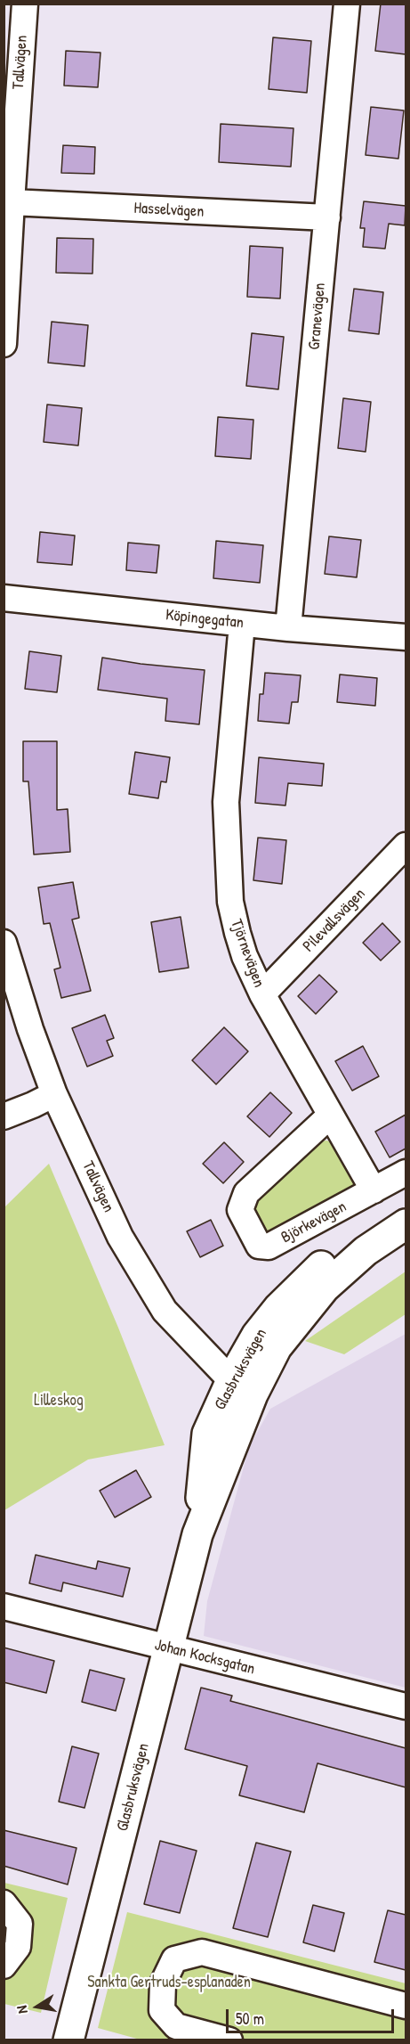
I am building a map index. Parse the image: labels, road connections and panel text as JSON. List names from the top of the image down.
{
  "streets": {
    "main road": ["Glasbruksvägen"],
    "street": [
      "Tallvägen",
      "Hasselvägen",
      "Granevägen",
      "Köpingegatan",
      "Pilevallsvägen",
      "Tjörnevägen",
      "Björkevägen",
      "Johan Kocksgatan"
    ]
  },
  "crossings": [
    ["Tallvägen", "Hasselvägen"],
    ["Tallvägen", "Glasbruksvägen"],
    ["Hasselvägen", "Granevägen"],
    ["Granevägen", "Köpingegatan"],
    ["Köpingegatan", "Tjörnevägen"],
    ["Pilevallsvägen", "Tjörnevägen"],
    ["Tjörnevägen", "Björkevägen"],
    ["Glasbruksvägen", "Johan Kocksgatan"]
  ],
  "parks": ["Lilleskog", "Sankta Gertruds-esplanaden"],
  "scale_bar": "50 m",
  "north": "left"
}
